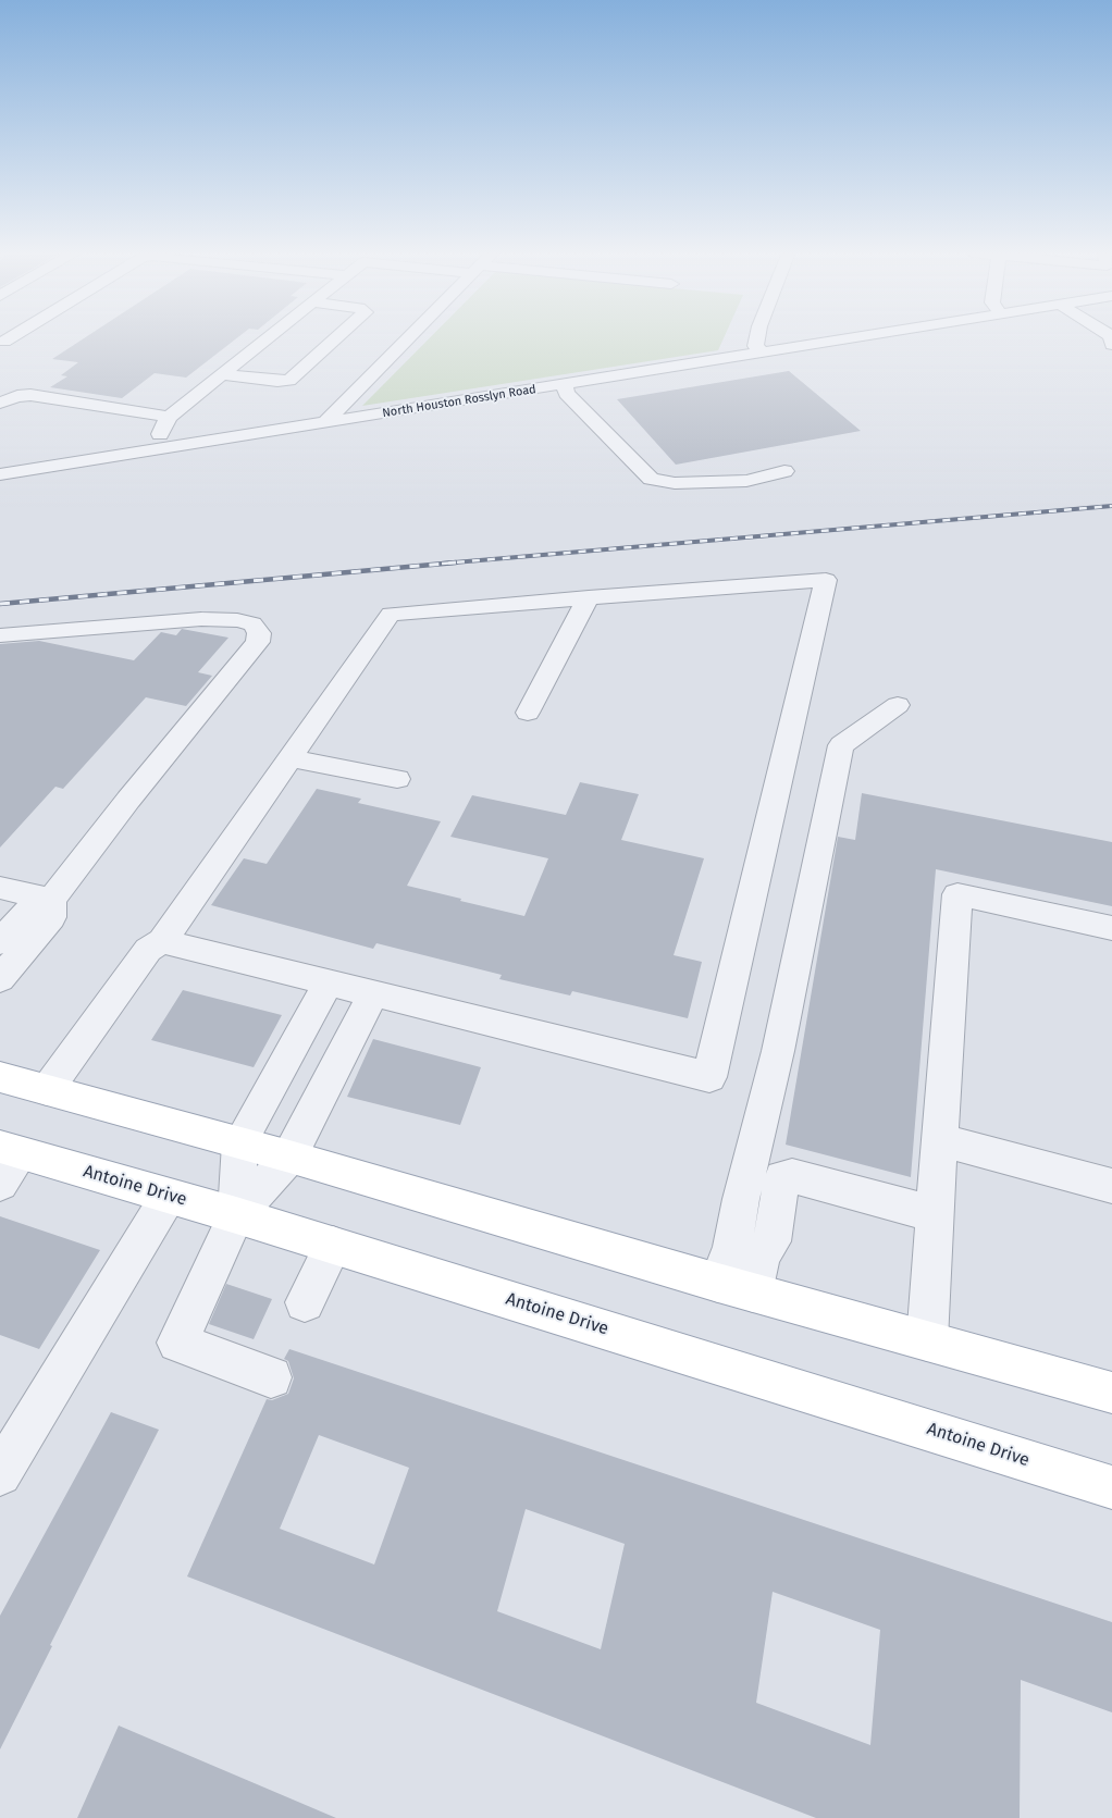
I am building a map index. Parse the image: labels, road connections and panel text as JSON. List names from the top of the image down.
{
  "streets": {
    "main road": ["Antoine Drive"],
    "street": ["North Houston Rosslyn Road"]
  }
}
